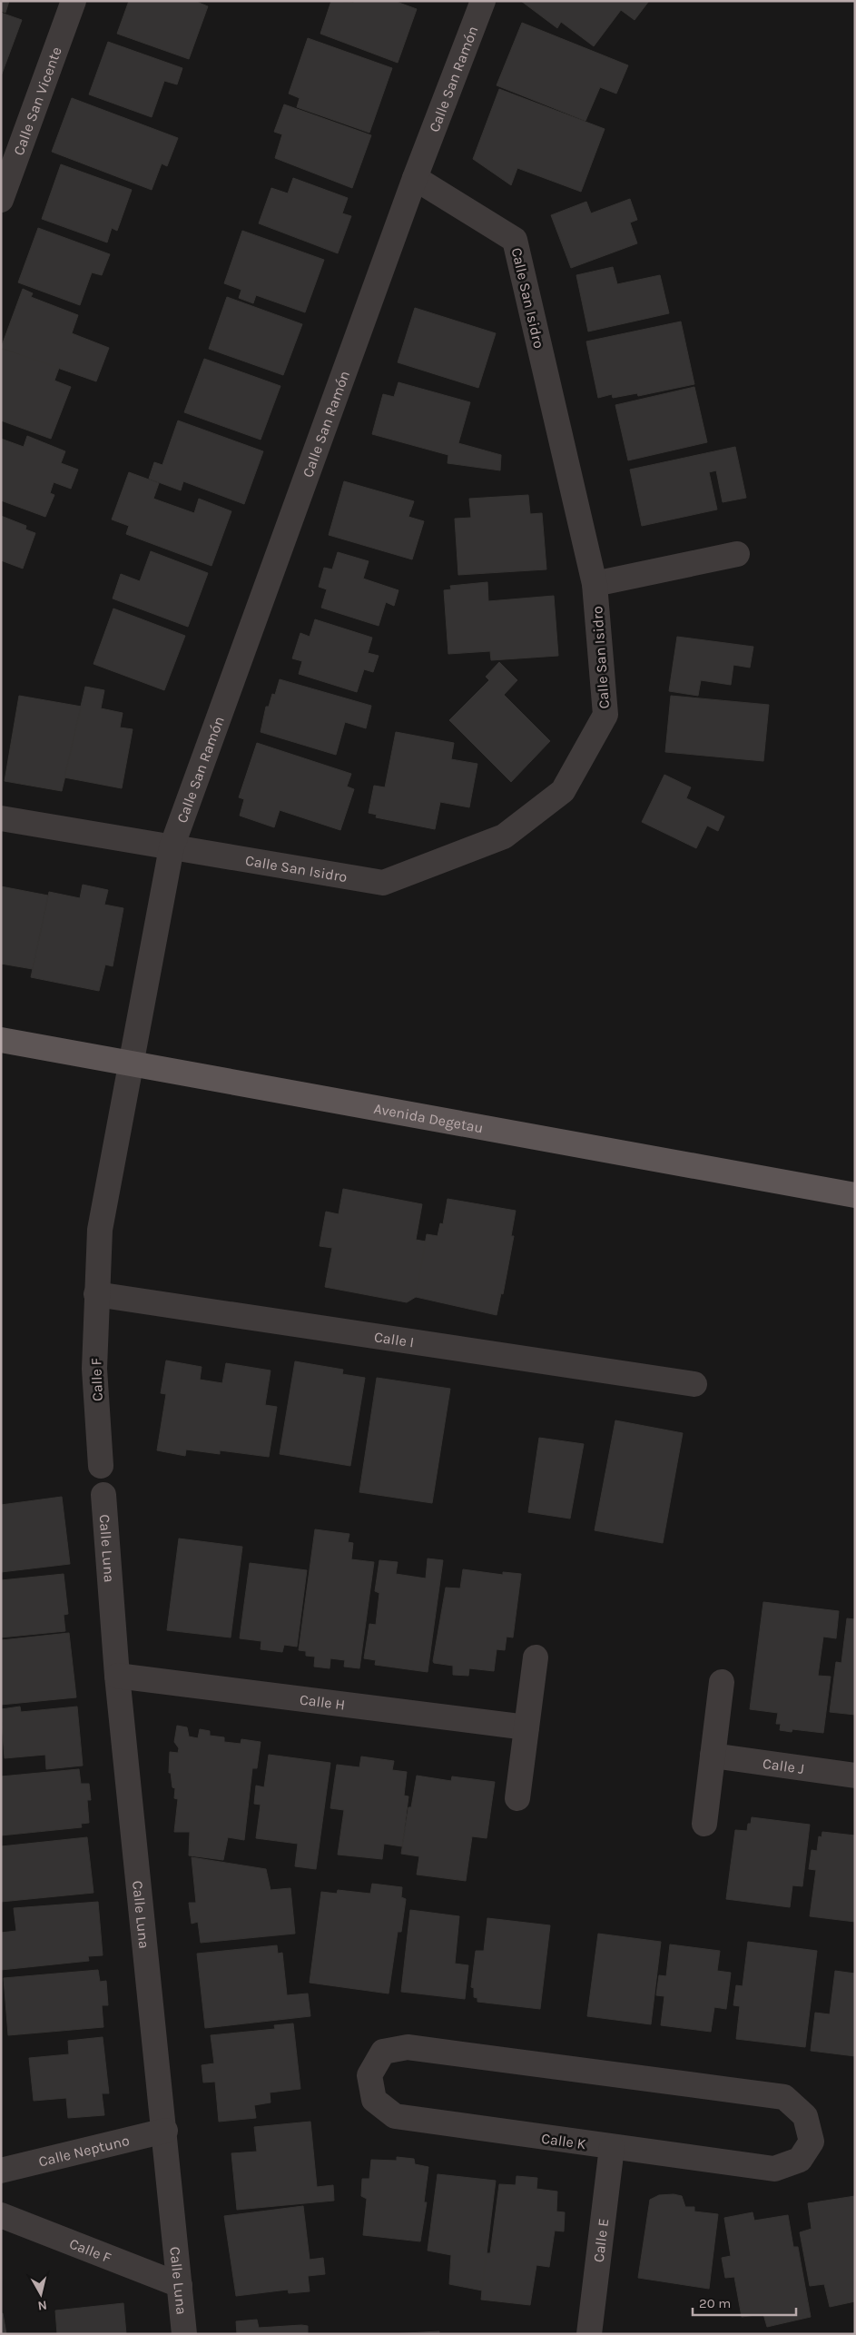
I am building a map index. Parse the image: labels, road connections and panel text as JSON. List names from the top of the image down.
{
  "streets": {
    "main road": ["Avenida Degetau"],
    "street": [
      "Calle San Ramón",
      "Calle San Vicente",
      "Calle San Isidro",
      "Calle I",
      "Calle F",
      "Calle Luna",
      "Calle H",
      "Calle J",
      "Calle K",
      "Calle Neptuno",
      "Calle E"
    ]
  },
  "crossings": [
    ["Calle San Ramón", "Calle San Isidro"],
    ["Calle San Ramón", "Avenida Degetau"],
    ["Calle San Ramón", "Calle F"],
    ["Avenida Degetau", "Calle F"],
    ["Calle I", "Calle F"],
    ["Calle F", "Calle Luna"],
    ["Calle Luna", "Calle H"],
    ["Calle Luna", "Calle Neptuno"],
    ["Calle K", "Calle E"]
  ],
  "scale_bar": "20 m",
  "north": "bottom"
}
